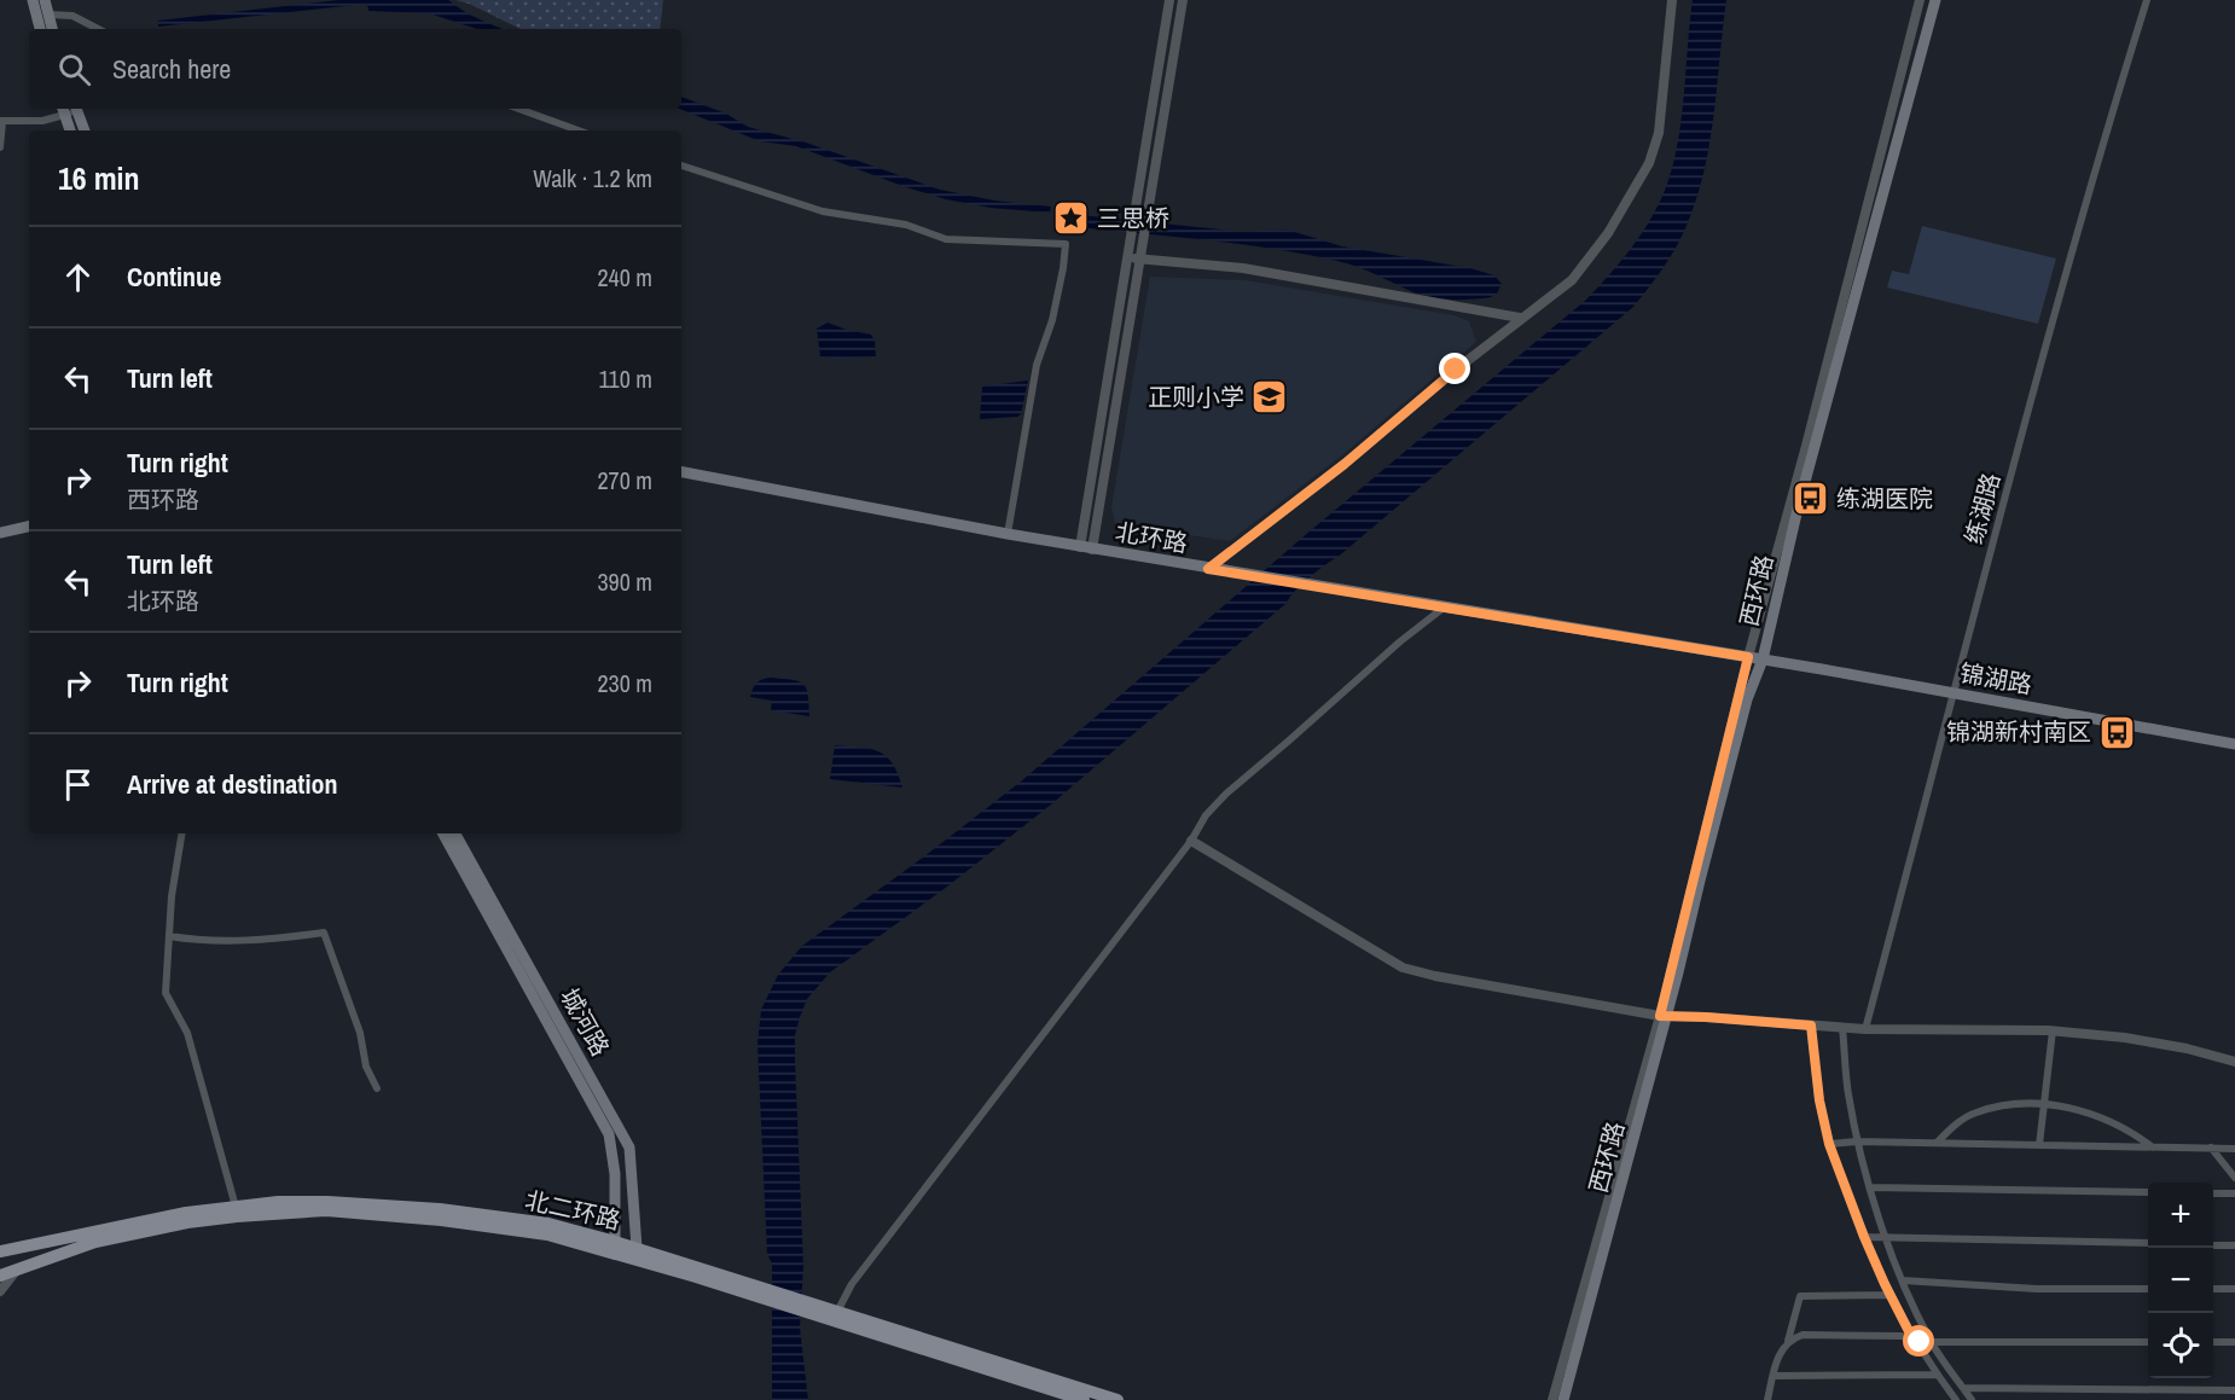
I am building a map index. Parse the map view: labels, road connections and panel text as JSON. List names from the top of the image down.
{
  "streets": {
    "main road": [
      "北环路",
      "西环路",
      "锦湖路",
      "城河路",
      "北二环路"
    ],
    "street": ["练湖路"]
  },
  "crossings": [
    ["练湖路", "锦湖路"],
    ["北环路", "西环路"],
    ["北环路", "锦湖路"],
    ["西环路", "锦湖路"],
    ["城河路", "北二环路"]
  ],
  "places": {
    "place": ["三思桥"],
    "school or university": ["正则小学"],
    "bus stop": ["练湖医院", "锦湖新村南区"]
  },
  "page": {
    "search": "Search here",
    "heading": ["16 min", "Walk · 1.2 km"],
    "list": [
      ["Continue", "240 m"],
      ["Turn left", "110 m"],
      ["Turn right", "西环路", "270 m"],
      ["Turn left", "北环路", "390 m"],
      ["Turn right", "230 m"],
      "Arrive at destination"
    ],
    "map_buttons": ["+", "−"]
  }
}
